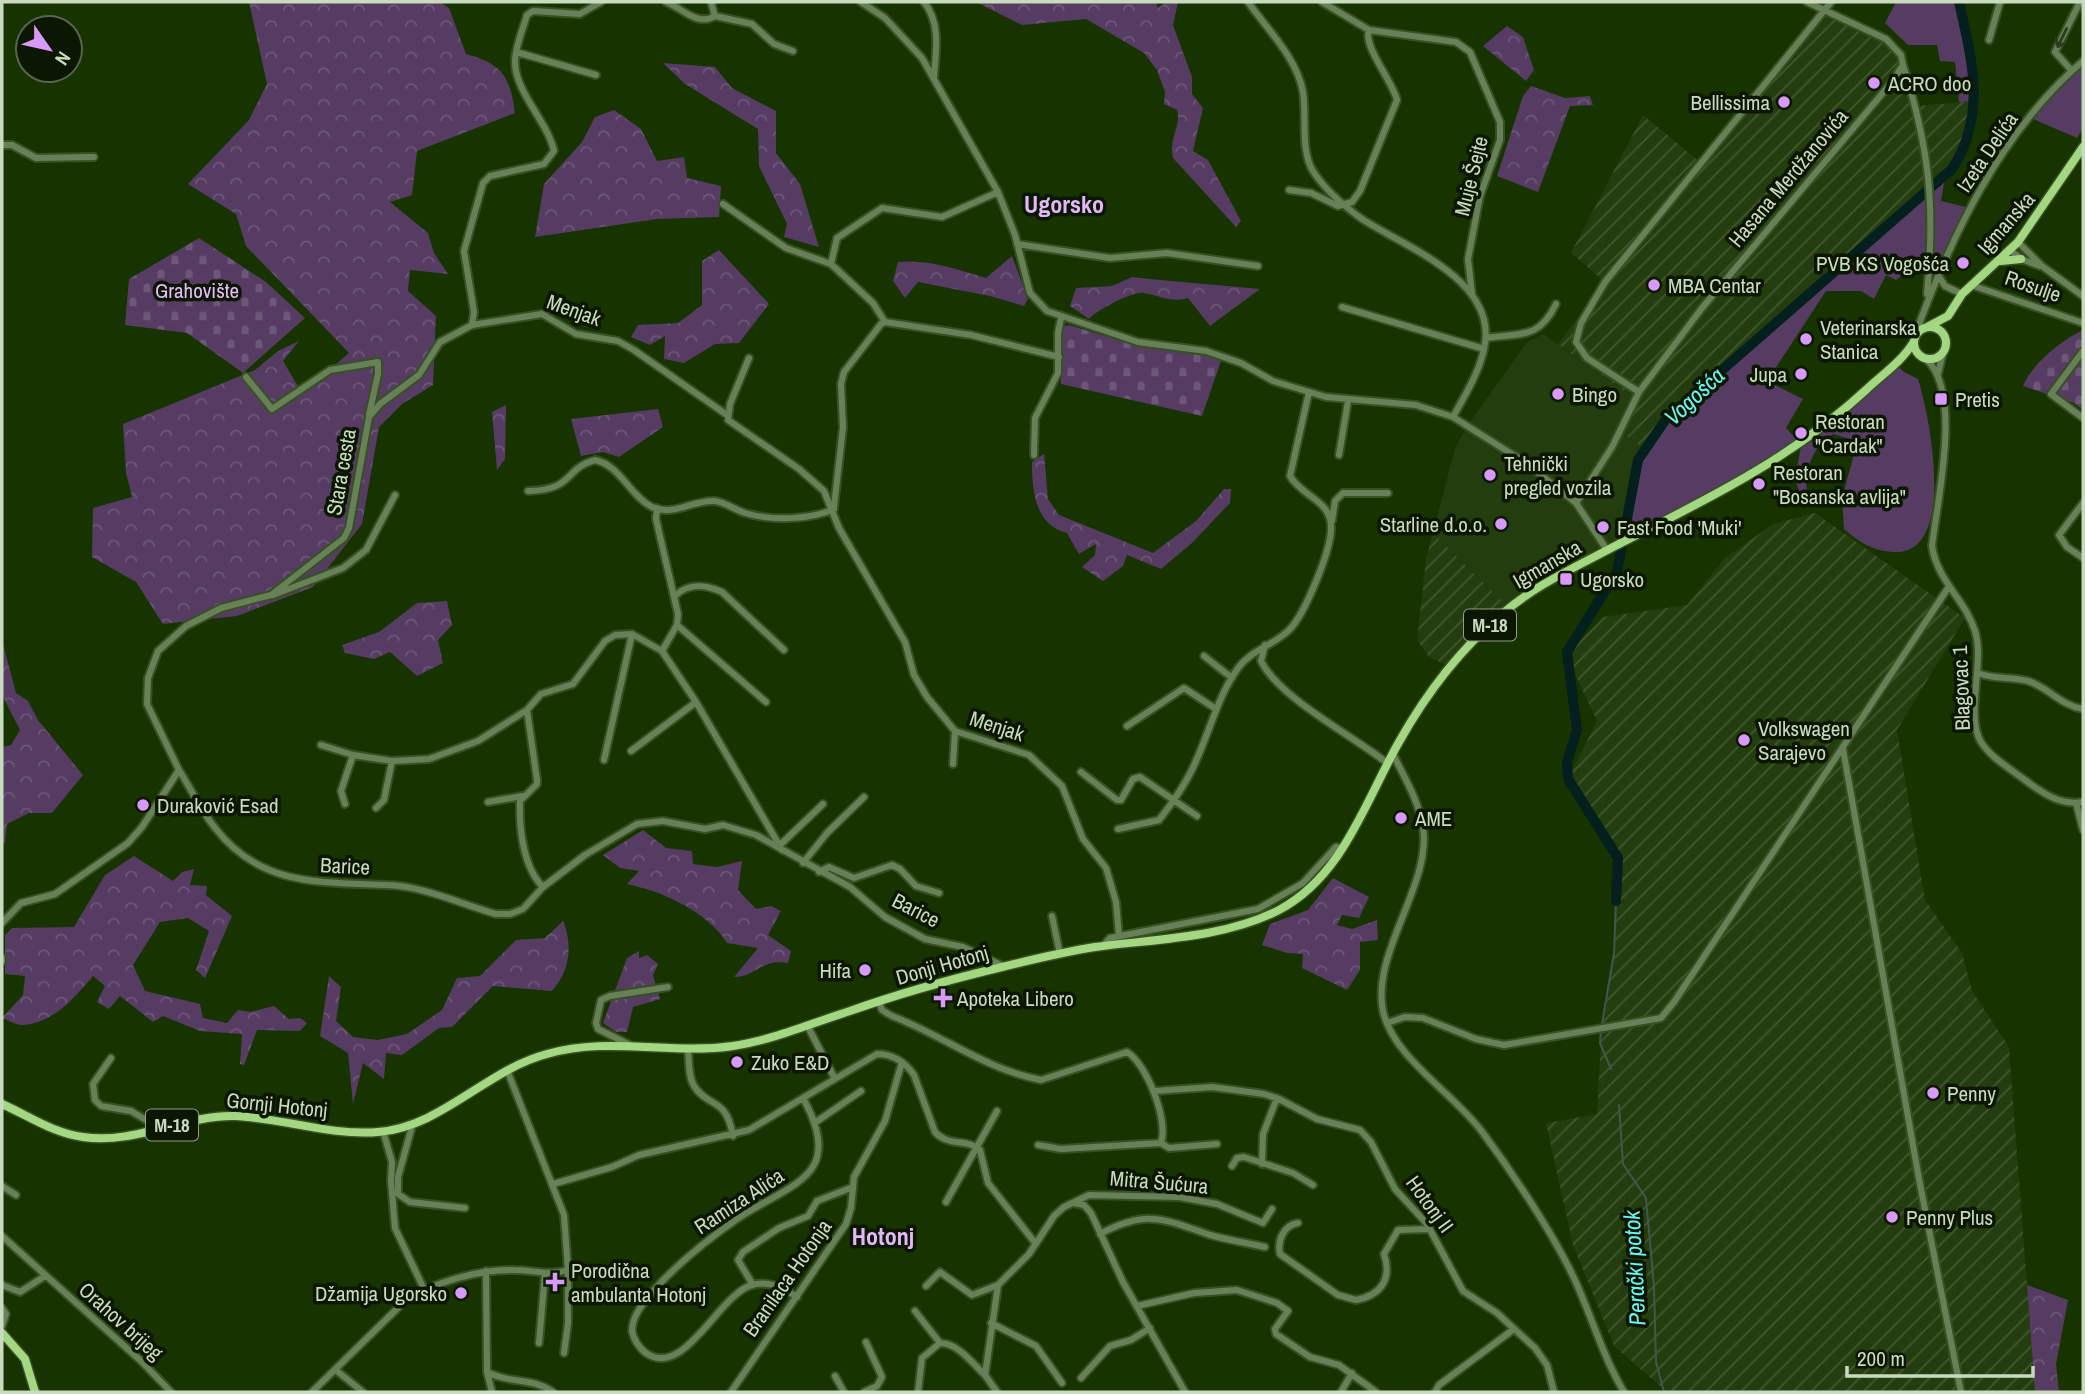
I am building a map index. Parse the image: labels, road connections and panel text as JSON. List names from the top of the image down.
{
  "streets": {
    "main road": [
      "Igmanska",
      "M-18",
      "Donji Hotonj",
      "Gornji Hotonj"
    ],
    "street": [
      "Izeta Delića",
      "Muje Šejte",
      "Hasana Merdžanovića",
      "Rosulje",
      "Menjak",
      "Stara cesta",
      "Blagovac 1",
      "Barice",
      "Mitra Šućura",
      "Ramiza Alića",
      "Hotonj II",
      "Branilaca Hotonja",
      "Orahov brijeg"
    ]
  },
  "crossings": [
    ["Izeta Delića", "Igmanska"],
    ["Izeta Delića", "M-18"],
    ["Igmanska", "Rosulje"],
    ["Igmanska", "M-18"],
    ["Igmanska", "Donji Hotonj"],
    ["Menjak", "Stara cesta"],
    ["Stara cesta", "Barice"],
    ["Barice", "Donji Hotonj"],
    ["Donji Hotonj", "Gornji Hotonj"]
  ],
  "districts": ["Ugorsko", "Hotonj"],
  "water": ["Vogošća", "Perački potok"],
  "parks": ["Grahovište"],
  "places": {
    "other": [
      "ACRO doo",
      "Bellissima",
      "PVB KS Vogošća",
      "MBA Centar",
      "Veterinarska Stanica",
      "Jupa",
      "Bingo",
      "Restoran \"Cardak\"",
      "Tehnički pregled vozila",
      "Restoran \"Bosanska avlija\"",
      "Starline d.o.o.",
      "Fast Food 'Muki'",
      "Volkswagen Sarajevo",
      "Duraković Esad",
      "AME",
      "Hifa",
      "Zuko E&D",
      "Penny",
      "Penny Plus",
      "Džamija Ugorsko"
    ],
    "transit": ["Pretis", "Ugorsko"],
    "health": ["Apoteka Libero", "Porodična ambulanta Hotonj"]
  },
  "scale_bar": "200 m",
  "north": "bottom right"
}
